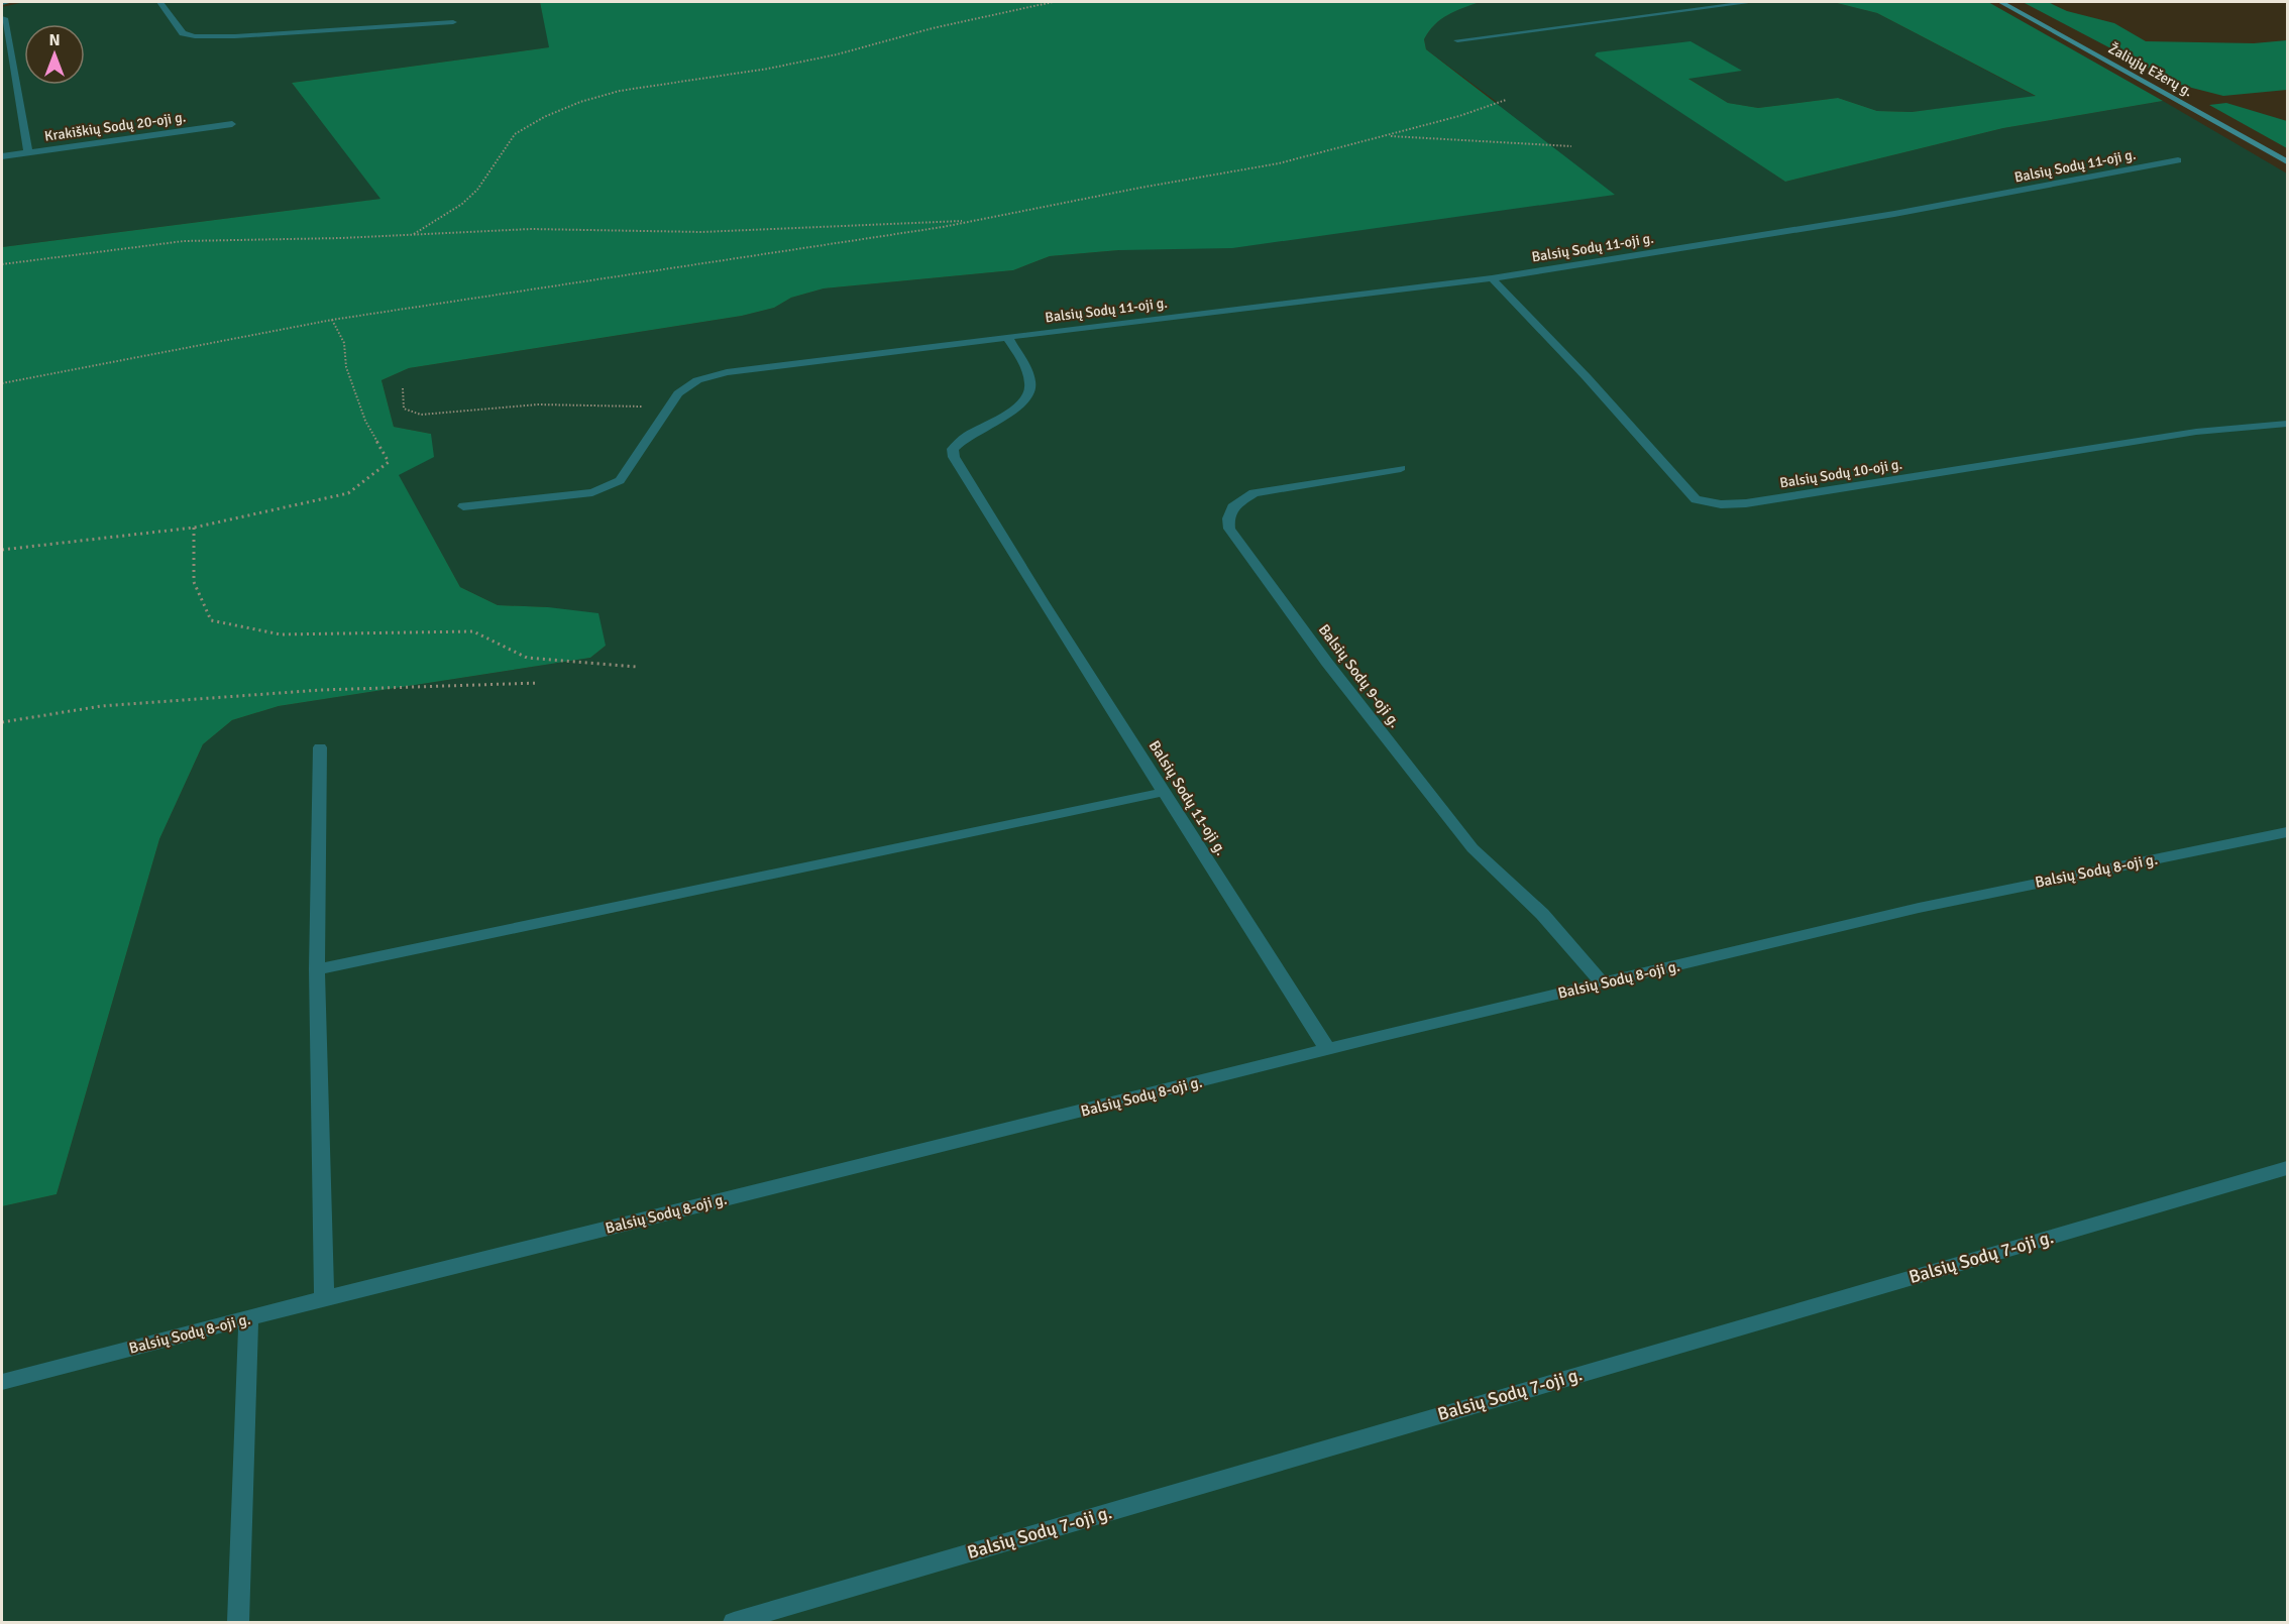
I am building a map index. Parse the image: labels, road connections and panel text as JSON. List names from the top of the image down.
{
  "streets": {
    "main road": ["Žaliųjų Ežerų g."],
    "street": [
      "Krakiškių Sodų 20-oji g.",
      "Balsių Sodų 11-oji g.",
      "Balsių Sodų 10-oji g.",
      "Balsių Sodų 9-oji g.",
      "Balsių Sodų 8-oji g.",
      "Balsių Sodų 7-oji g."
    ]
  },
  "crossings": [
    ["Balsių Sodų 11-oji g.", "Balsių Sodų 10-oji g."],
    ["Balsių Sodų 11-oji g.", "Balsių Sodų 8-oji g."],
    ["Balsių Sodų 9-oji g.", "Balsių Sodų 8-oji g."]
  ],
  "north": "top"
}
